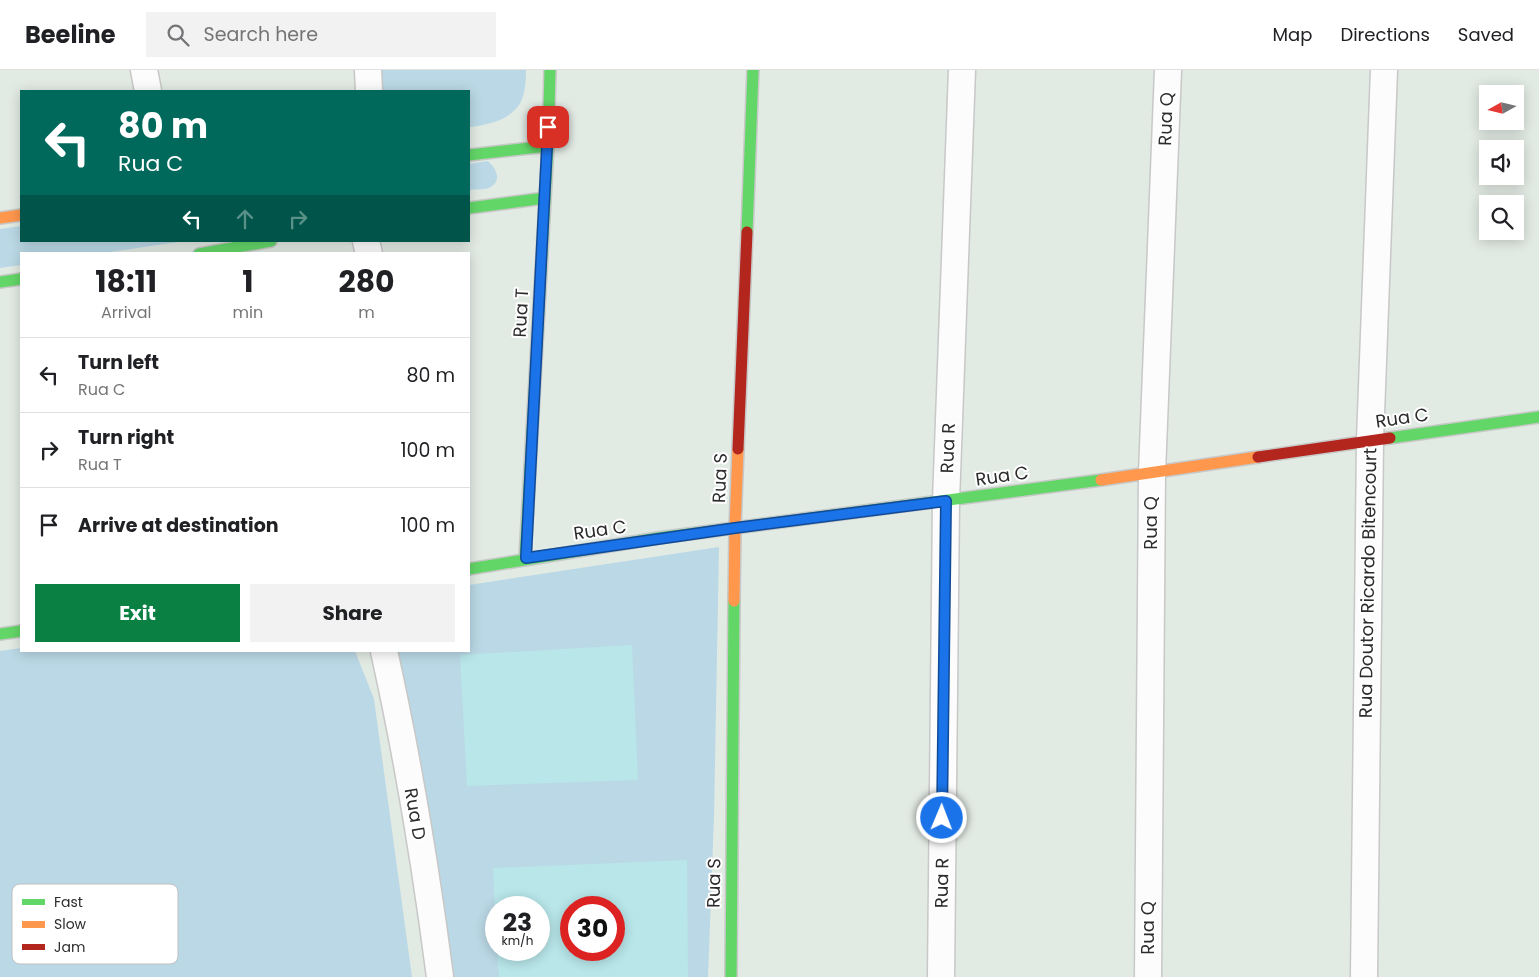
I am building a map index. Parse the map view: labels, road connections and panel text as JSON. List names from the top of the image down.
{
  "streets": {
    "street": [
      "Rua Q",
      "Rua T",
      "Rua C",
      "Rua R",
      "Rua S",
      "Rua Doutor Ricardo Bitencourt",
      "Rua D"
    ]
  },
  "crossings": [
    ["Rua Q", "Rua C"],
    ["Rua T", "Rua C"],
    ["Rua C", "Rua R"],
    ["Rua C", "Rua S"],
    ["Rua C", "Rua Doutor Ricardo Bitencourt"]
  ],
  "legend": ["Fast", "Slow", "Jam"],
  "north": "left",
  "page": {
    "header": "Beeline",
    "search": "Search here",
    "nav": ["Map", "Directions", "Saved"],
    "turn": ["80 m", "Rua C"],
    "eta": [
      "18:11",
      "Arrival",
      "1",
      "min",
      "280",
      "m"
    ],
    "list": [
      {
        "name": "Turn left",
        "note": "Rua C",
        "value": "80 m"
      },
      {
        "name": "Turn right",
        "note": "Rua T",
        "value": "100 m"
      },
      {
        "name": "Arrive at destination",
        "value": "100 m"
      }
    ],
    "buttons": ["Exit", "Share"],
    "speed": "23 km/h",
    "limit": "30"
  }
}
